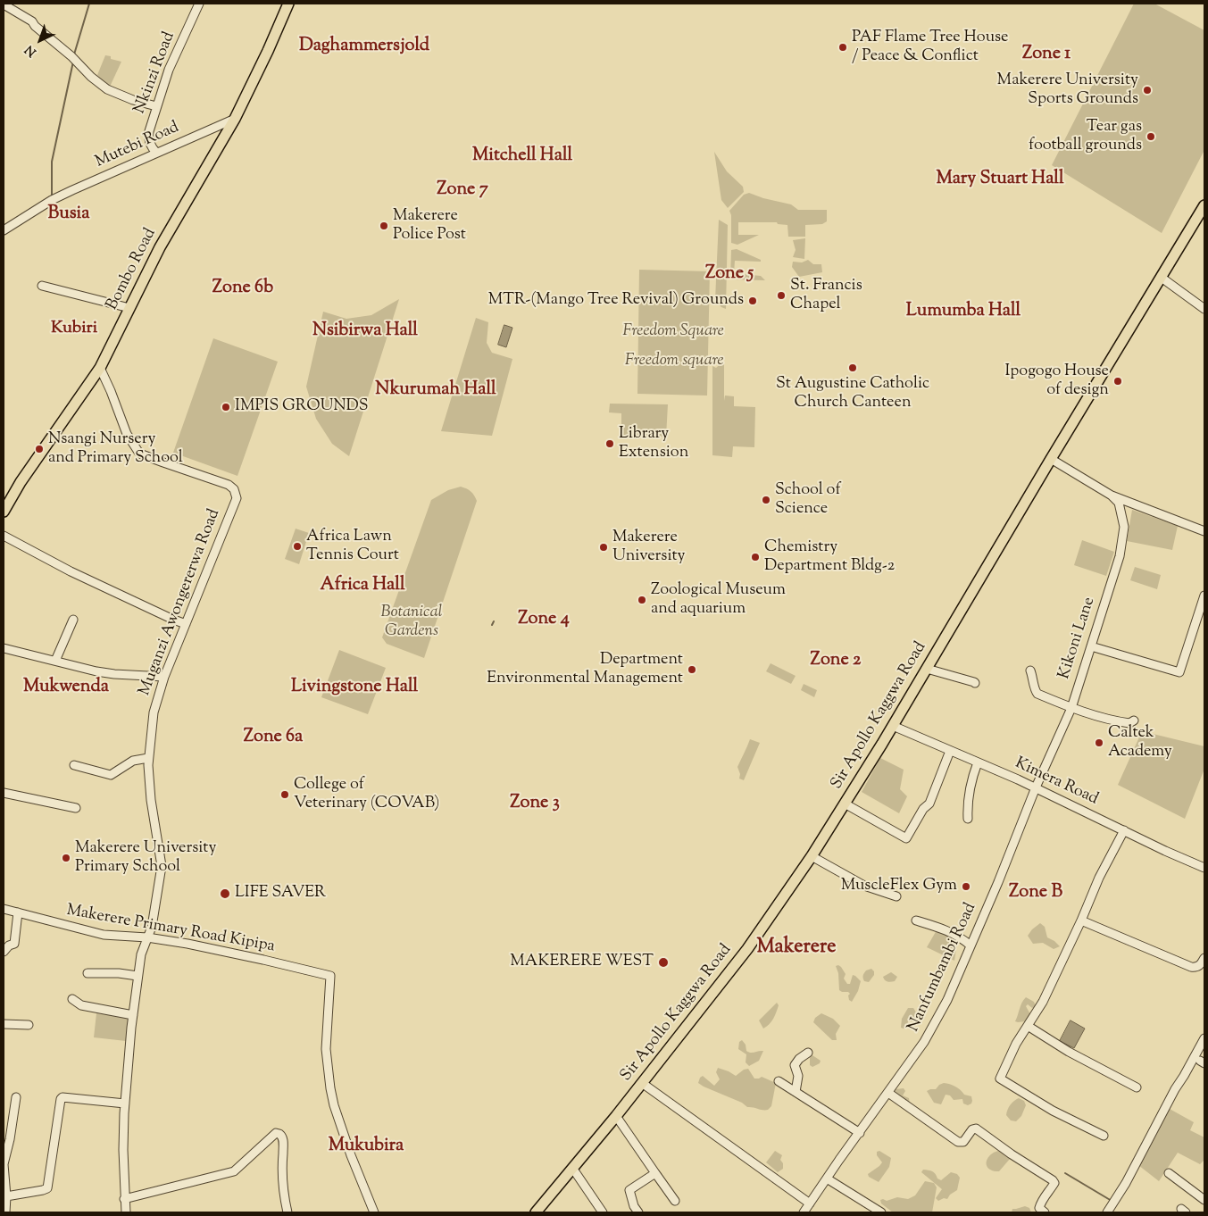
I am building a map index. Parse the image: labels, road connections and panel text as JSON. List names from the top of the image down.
{
  "streets": {
    "main road": ["Bombo Road", "Sir Apollo Kaggwa Road"],
    "street": [
      "Nkinzi Road",
      "Mutebi Road",
      "Muganzi Awongererwa Road",
      "Kikoni Lane",
      "Kimera Road",
      "Makerere Primary Road Kipipa",
      "Nanfumbambi Road"
    ]
  },
  "crossings": [
    ["Nkinzi Road", "Mutebi Road"],
    ["Mutebi Road", "Bombo Road"],
    ["Bombo Road", "Muganzi Awongererwa Road"],
    ["Muganzi Awongererwa Road", "Makerere Primary Road Kipipa"],
    ["Kikoni Lane", "Kimera Road"],
    ["Kikoni Lane", "Nanfumbambi Road"],
    ["Sir Apollo Kaggwa Road", "Kimera Road"],
    ["Kimera Road", "Nanfumbambi Road"]
  ],
  "districts": [
    "Daghammersjold",
    "Zone 1",
    "Mitchell Hall",
    "Mary Stuart Hall",
    "Zone 7",
    "Busia",
    "Zone 5",
    "Zone 6b",
    "Lumumba Hall",
    "Kubiri",
    "Nsibirwa Hall",
    "Nkurumah Hall",
    "Africa Hall",
    "Zone 4",
    "Zone 2",
    "Mukwenda",
    "Livingstone Hall",
    "Zone 6a",
    "Zone 3",
    "Zone B",
    "Makerere",
    "Mukubira"
  ],
  "parks": ["Freedom Square", "Freedom square", "Botanical Gardens"],
  "places": [
    "PAF Flame Tree House / Peace & Conflict",
    "Makerere University Sports Grounds",
    "Tear gas football grounds",
    "Makerere Police Post",
    "St. Francis Chapel",
    "MTR-(Mango Tree Revival) Grounds",
    "St Augustine Catholic Church Canteen",
    "Ipogogo House of design",
    "IMPIS GROUNDS",
    "Library Extension",
    "Nsangi Nursery and Primary School",
    "School of Science",
    "Africa Lawn Tennis Court",
    "Makerere University",
    "Chemistry Department Bldg-2",
    "Zoological Museum and aquarium",
    "Department Environmental Management",
    "Caltek Academy",
    "College of Veterinary (COVAB)",
    "Makerere University Primary School",
    "MuscleFlex Gym",
    "LIFE SAVER",
    "MAKERERE WEST"
  ],
  "north": "bottom left"
}
